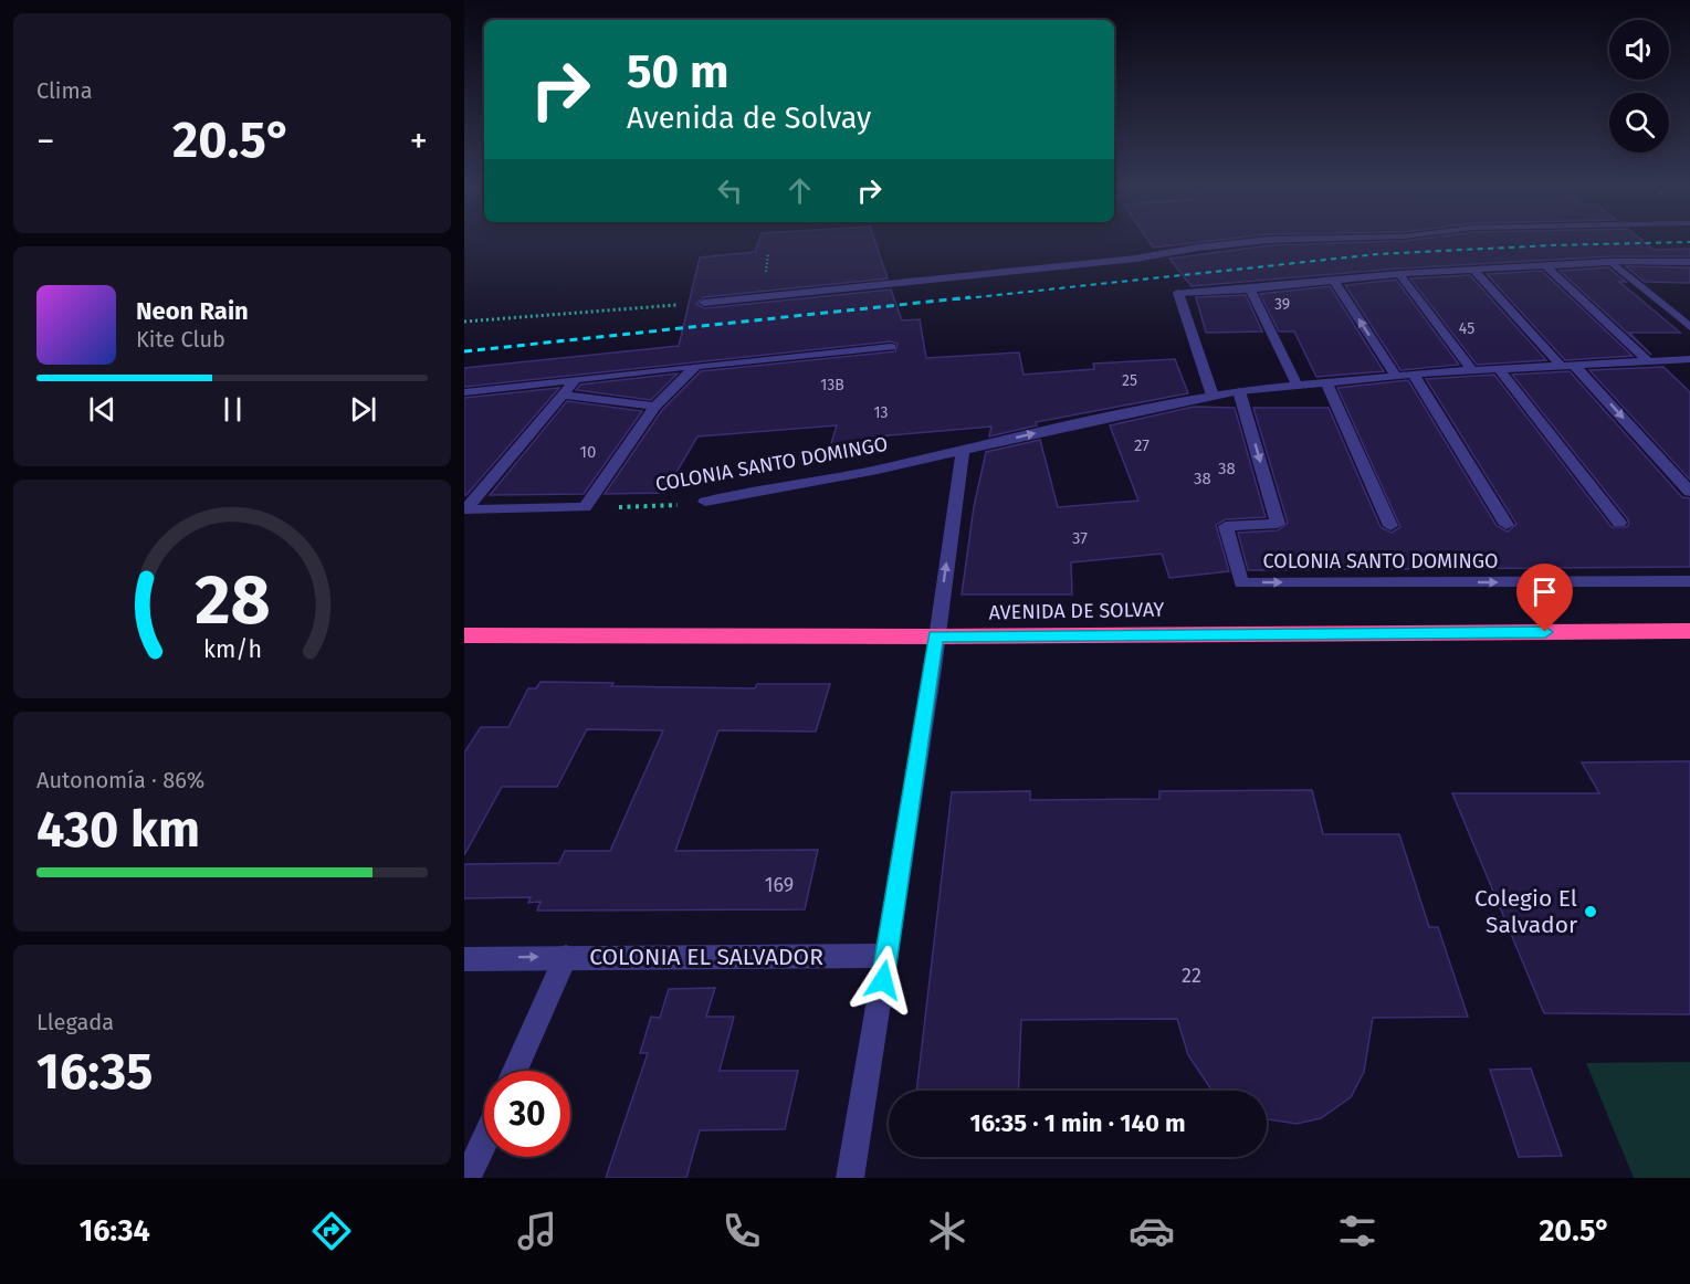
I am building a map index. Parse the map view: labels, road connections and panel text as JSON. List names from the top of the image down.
{
  "streets": {
    "highway": ["AVENIDA DE SOLVAY"],
    "street": ["COLONIA SANTO DOMINGO", "COLONIA EL SALVADOR"]
  },
  "places": ["Colegio El Salvador"],
  "house_numbers": [
    "39",
    "45",
    "25",
    "13B",
    "13",
    "27",
    "10",
    "38",
    "38",
    "37",
    "169",
    "22"
  ],
  "page": {
    "tile": [
      "Clima",
      ["Autonomía · 86%", "430 km"],
      ["Llegada", "16:35"]
    ],
    "turn": ["50 m", "Avenida de Solvay"],
    "heat": ["−", "20.5°", "+"],
    "song": ["Neon Rain", "Kite Club"],
    "limit": "30",
    "trip": "16:35 · 1 min · 140 m",
    "tabs": ["16:34", "20.5°"],
    "gauge": ["28", "km/h"]
  }
}
